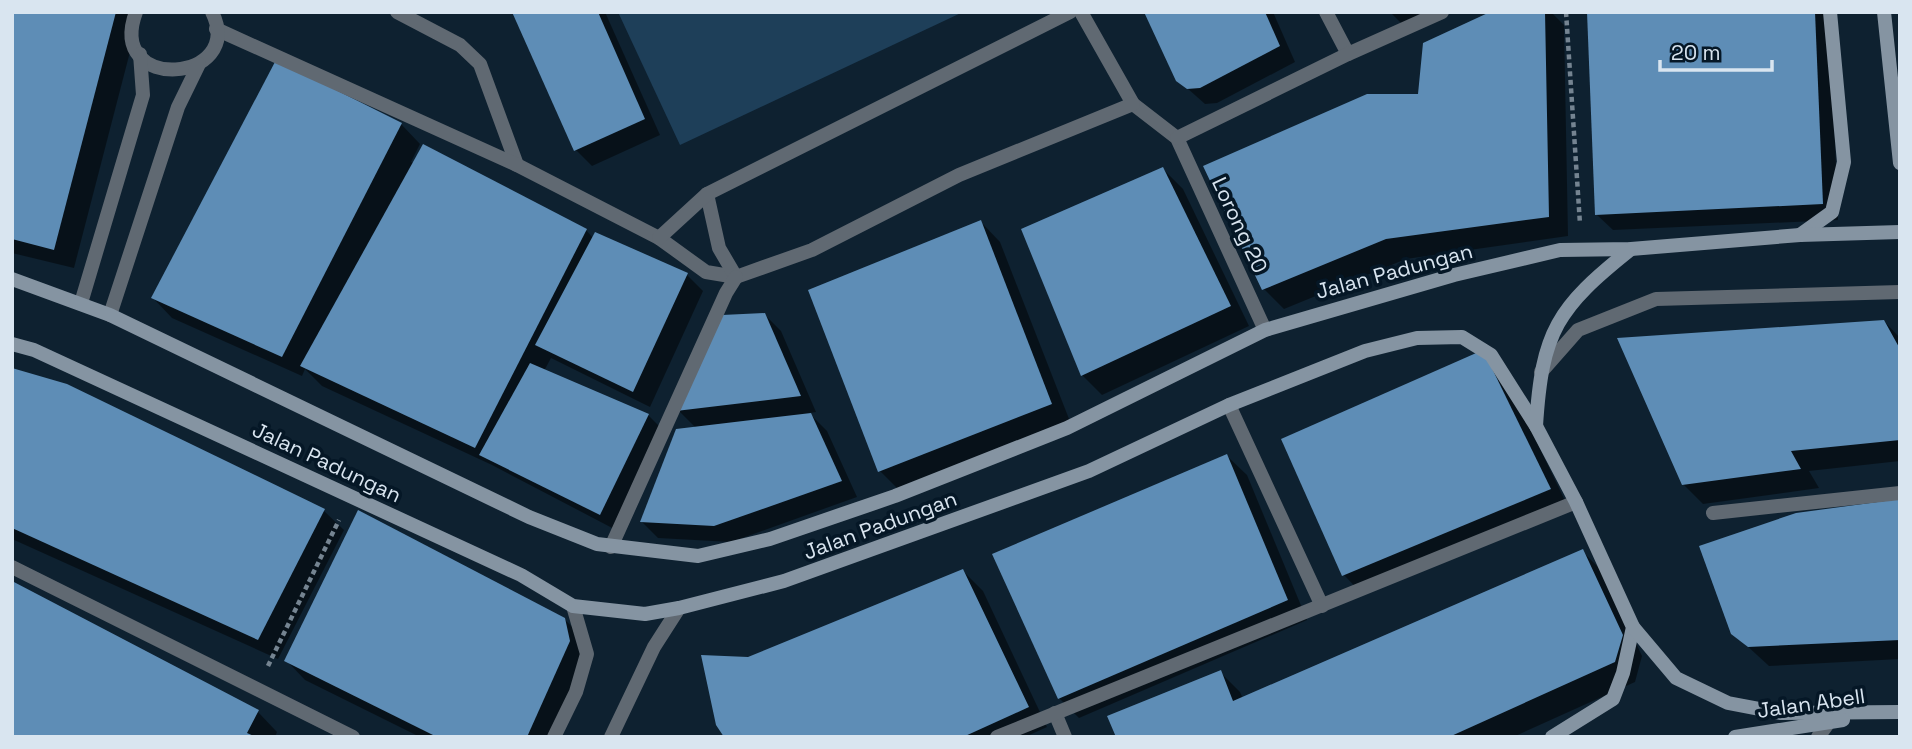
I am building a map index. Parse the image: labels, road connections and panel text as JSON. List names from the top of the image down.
{
  "streets": {
    "main road": ["Jalan Padungan", "Jalan Abell"],
    "street": ["Lorong 20"]
  },
  "crossings": [
    ["Lorong 20", "Jalan Padungan"],
    ["Jalan Padungan", "Jalan Abell"]
  ],
  "scale_bar": "20 m"
}
